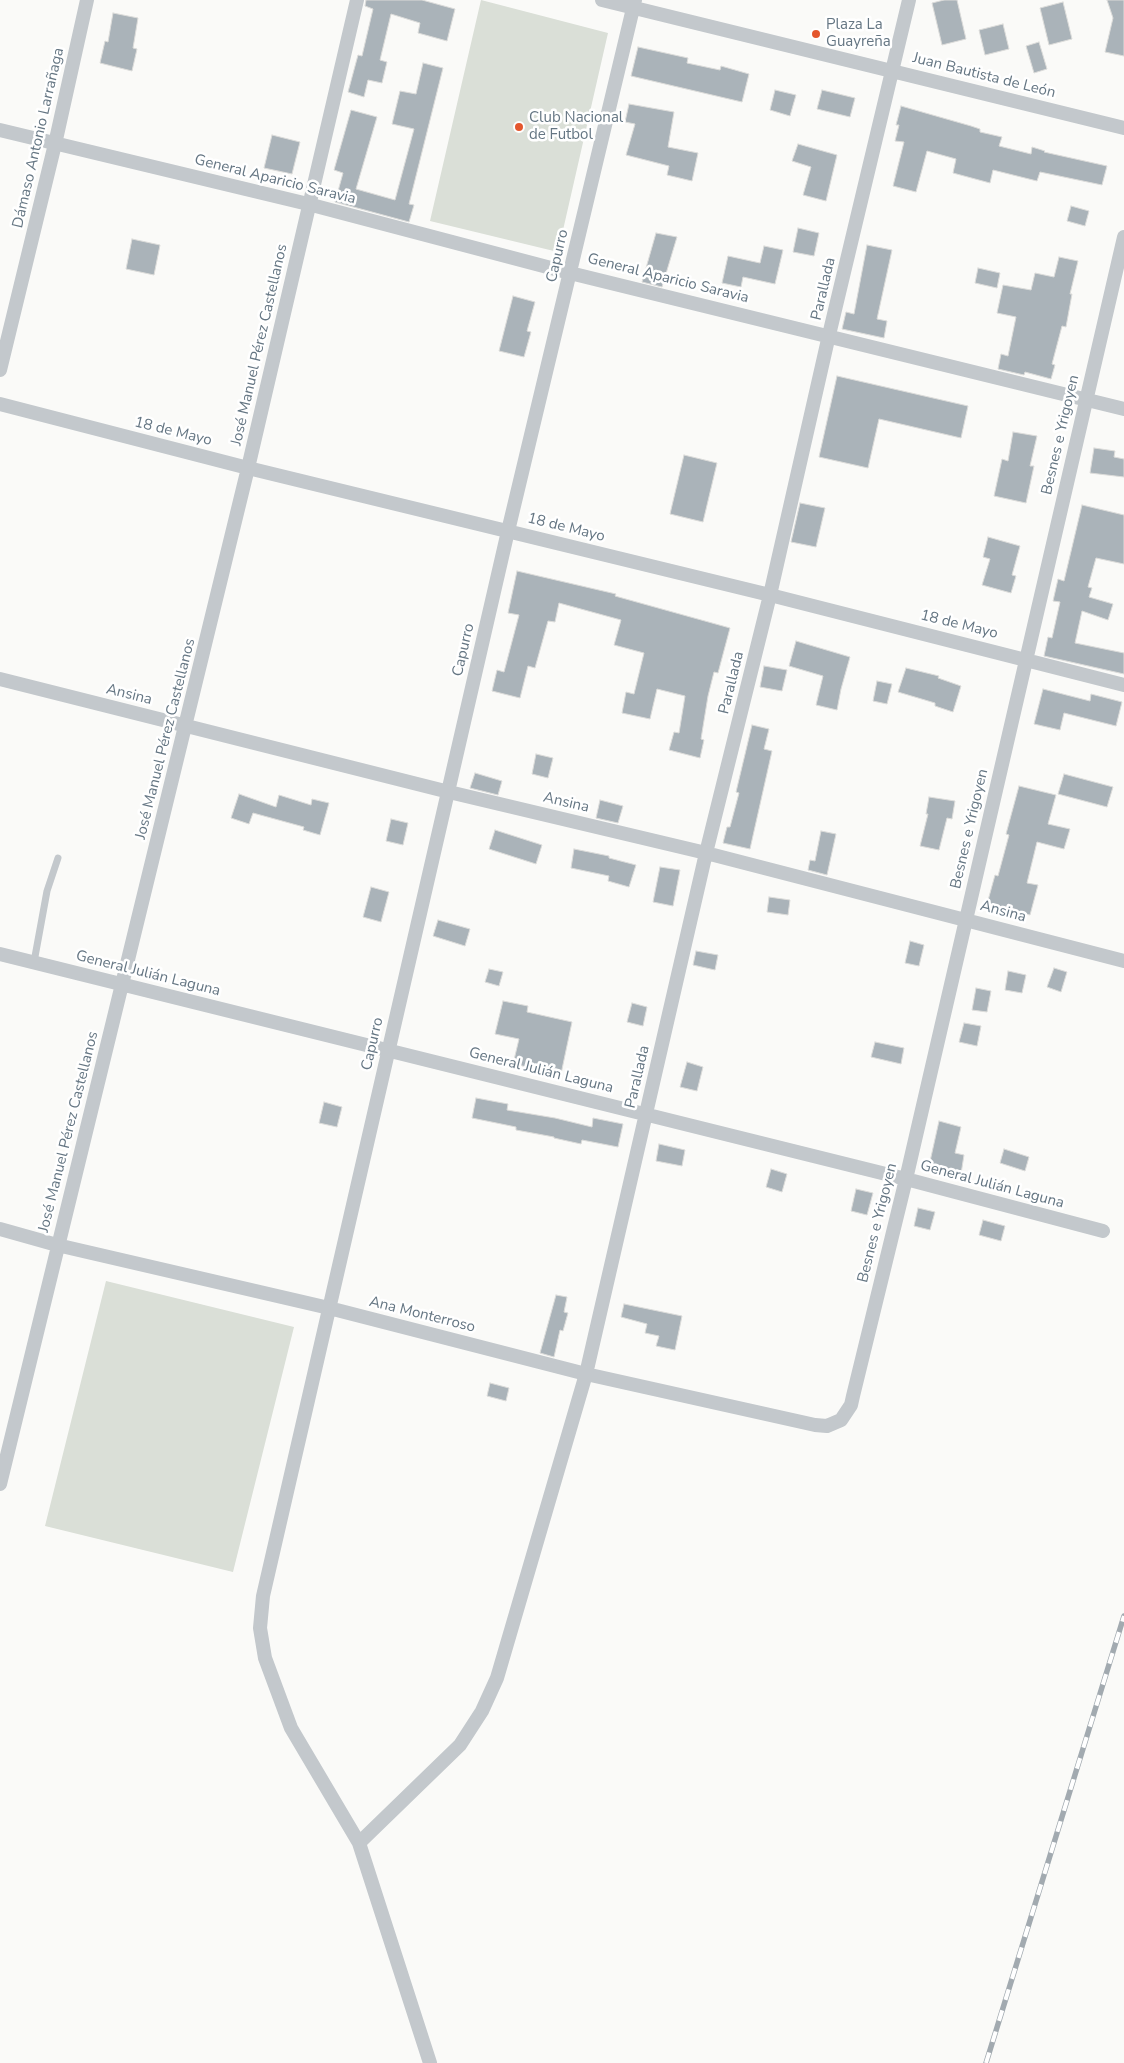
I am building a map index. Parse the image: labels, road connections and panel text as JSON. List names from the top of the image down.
{
  "streets": {
    "street": [
      "Juan Bautista de León",
      "Dámaso Antonio Larrañaga",
      "General Aparicio Saravia",
      "Capurro",
      "Parallada",
      "José Manuel Pérez Castellanos",
      "18 de Mayo",
      "Besnes e Yrigoyen",
      "Ansina",
      "General Julián Laguna",
      "Ana Monterroso"
    ]
  },
  "crossings": [
    ["Juan Bautista de León", "Capurro"],
    ["Juan Bautista de León", "Parallada"],
    ["Dámaso Antonio Larrañaga", "General Aparicio Saravia"],
    ["General Aparicio Saravia", "Capurro"],
    ["General Aparicio Saravia", "Parallada"],
    ["General Aparicio Saravia", "José Manuel Pérez Castellanos"],
    ["General Aparicio Saravia", "Besnes e Yrigoyen"],
    ["Capurro", "Parallada"],
    ["Capurro", "18 de Mayo"],
    ["Capurro", "Ansina"],
    ["Capurro", "General Julián Laguna"],
    ["Capurro", "Ana Monterroso"],
    ["Parallada", "18 de Mayo"],
    ["Parallada", "Ansina"],
    ["Parallada", "General Julián Laguna"],
    ["Parallada", "Ana Monterroso"],
    ["José Manuel Pérez Castellanos", "18 de Mayo"],
    ["José Manuel Pérez Castellanos", "Ansina"],
    ["José Manuel Pérez Castellanos", "General Julián Laguna"],
    ["José Manuel Pérez Castellanos", "Ana Monterroso"],
    ["18 de Mayo", "Besnes e Yrigoyen"],
    ["Besnes e Yrigoyen", "Ansina"],
    ["Besnes e Yrigoyen", "General Julián Laguna"],
    ["Besnes e Yrigoyen", "Ana Monterroso"]
  ],
  "places": ["Plaza La Guayreña", "Club Nacional de Futbol"]
}
